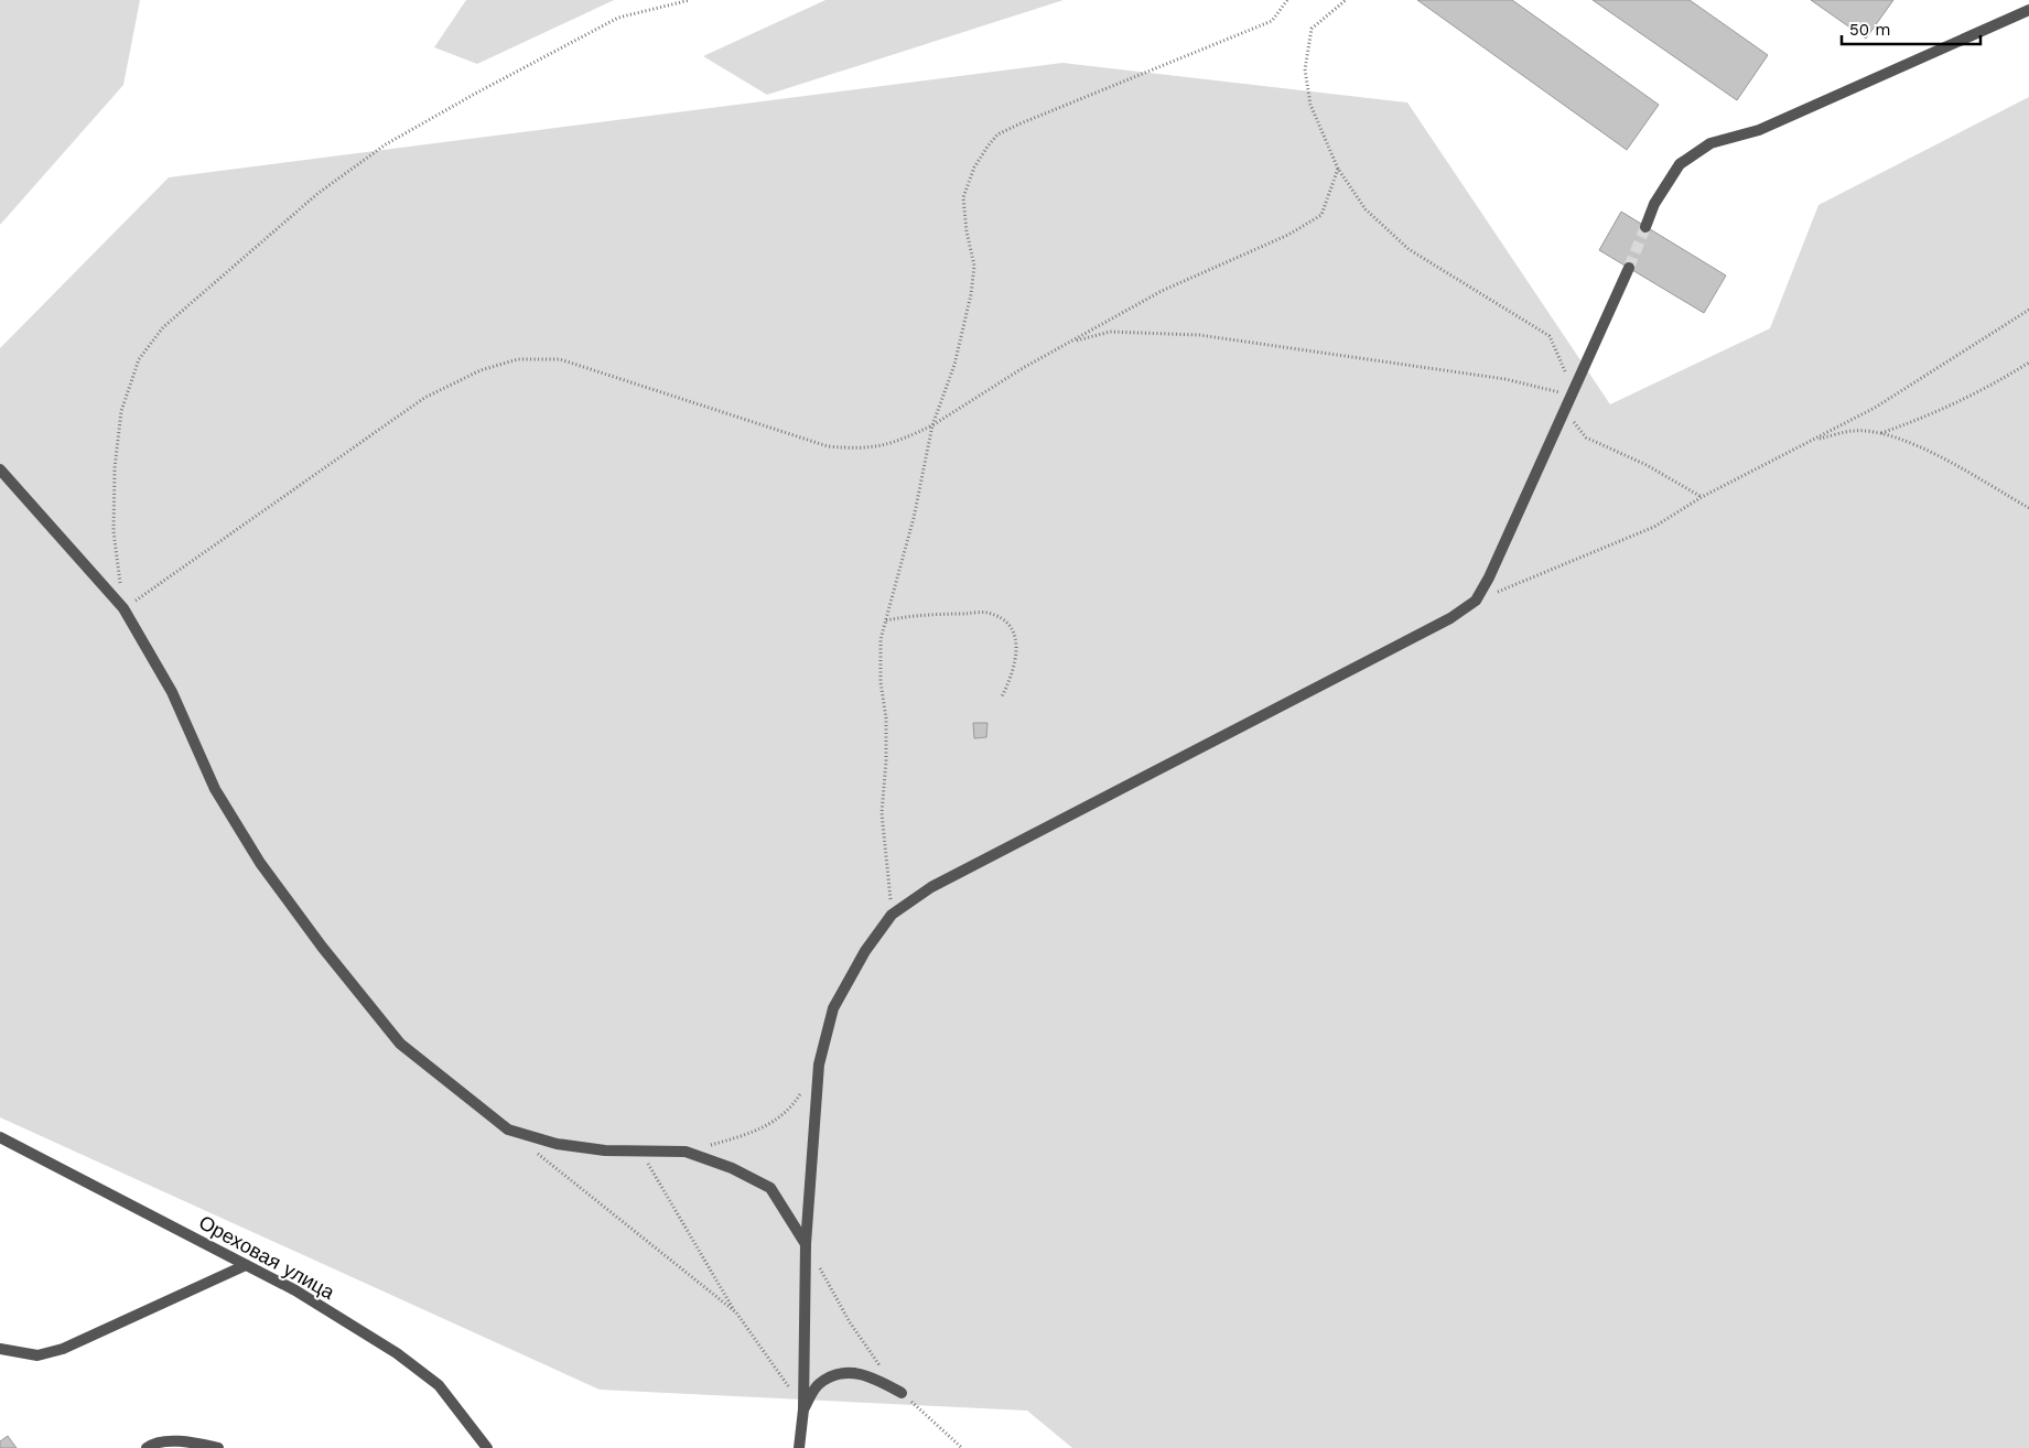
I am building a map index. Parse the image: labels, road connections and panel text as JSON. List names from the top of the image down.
{
  "streets": {
    "street": ["Ореховая улица"]
  },
  "scale_bar": "50 m"
}
